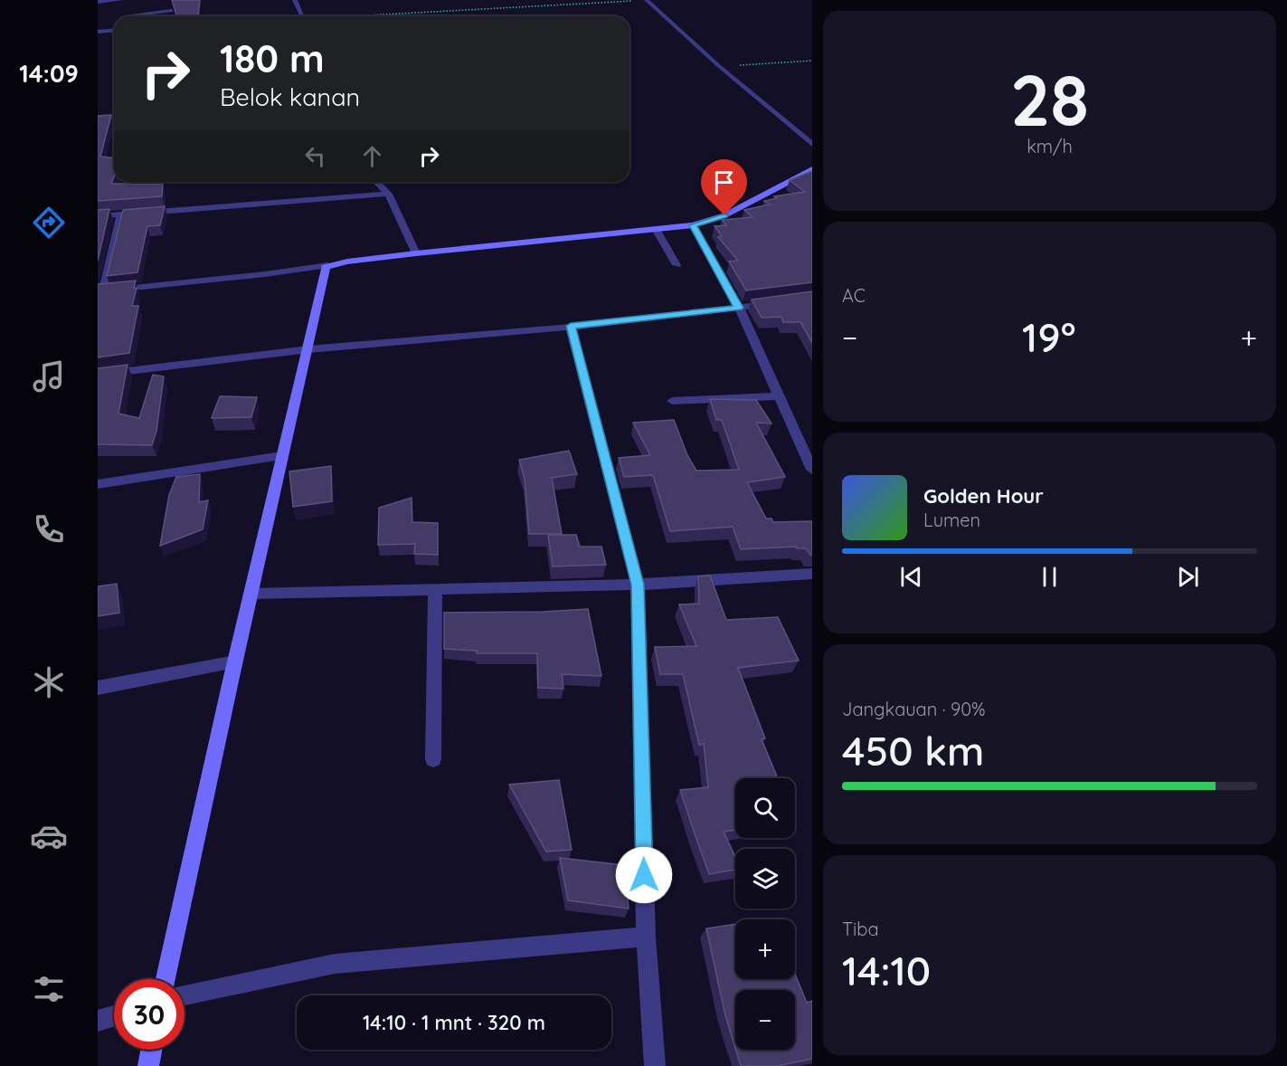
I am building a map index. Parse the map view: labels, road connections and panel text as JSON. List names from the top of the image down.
{
  "page": {
    "tabs": "14:09",
    "tile": [
      ["28", "km/h"],
      "AC",
      ["Jangkauan · 90%", "450 km"],
      ["Tiba", "14:10"]
    ],
    "turn": ["180 m", "Belok kanan"],
    "heat": ["−", "19°", "+"],
    "song": ["Golden Hour", "Lumen"],
    "map_buttons": ["+", "−"],
    "limit": "30",
    "trip": "14:10 · 1 mnt · 320 m"
  }
}
